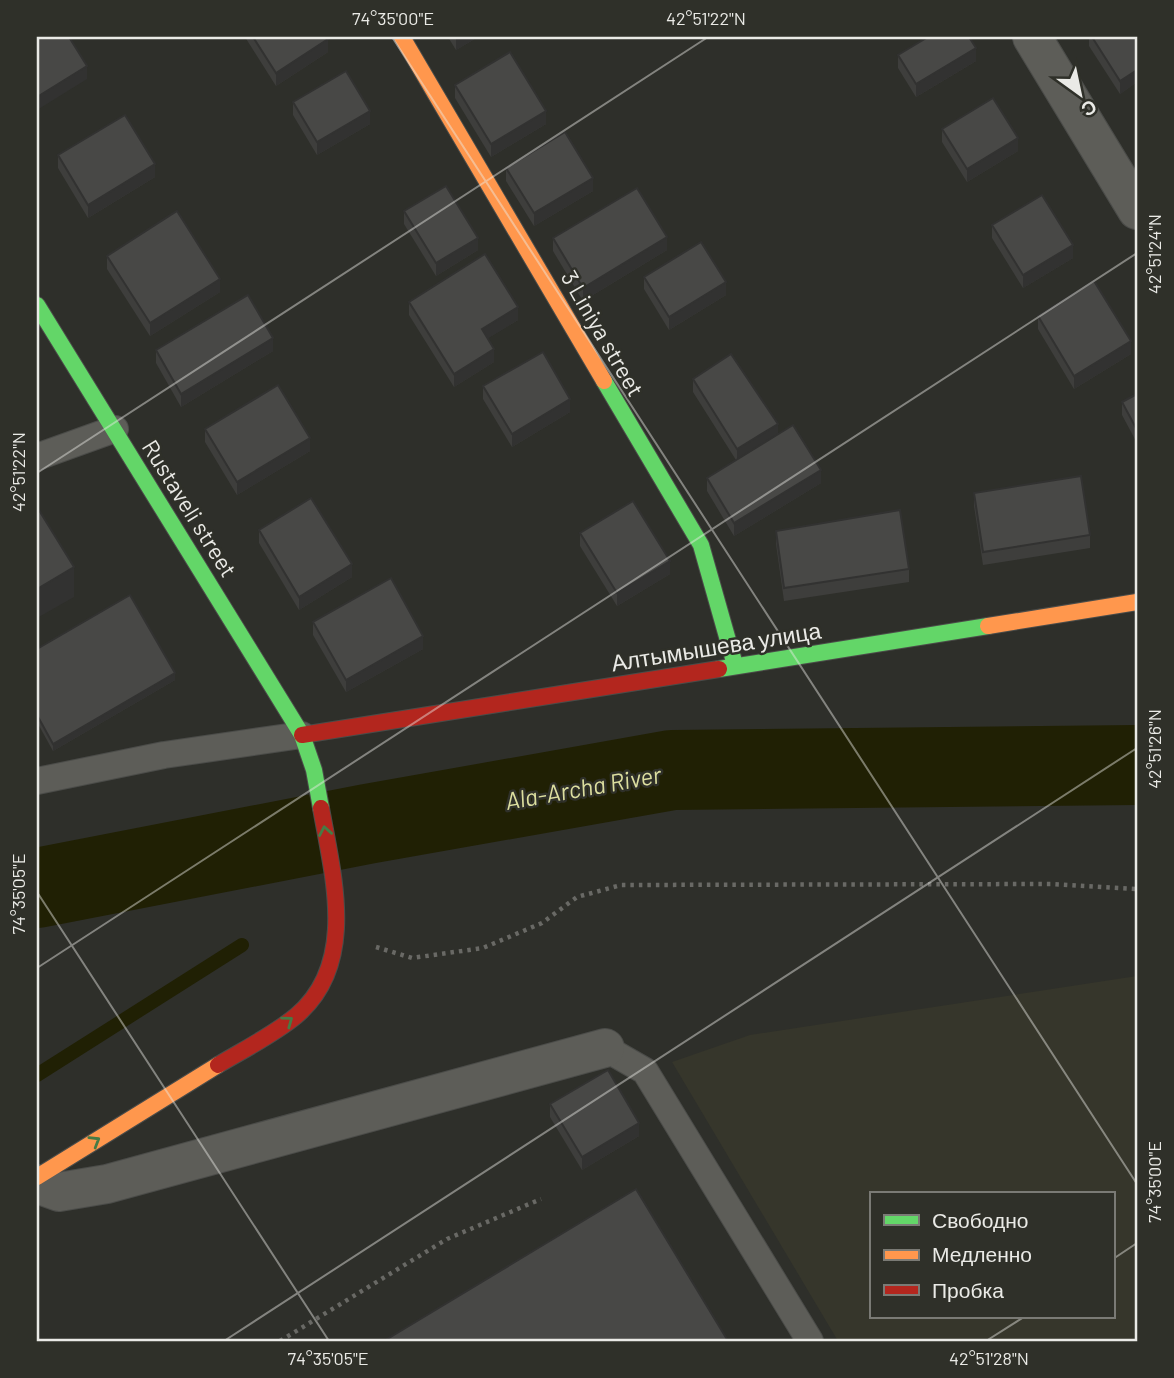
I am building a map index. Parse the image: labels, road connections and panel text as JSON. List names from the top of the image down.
{
  "streets": {
    "street": ["3 Liniya street", "Rustaveli street", "Алтымышева улица"]
  },
  "crossings": [
    ["3 Liniya street", "Алтымышева улица"],
    ["Rustaveli street", "Алтымышева улица"]
  ],
  "one_way": ["Rustaveli street"],
  "water": ["Ala-Archa River"],
  "legend": ["Свободно", "Медленно", "Пробка"],
  "north": "bottom right",
  "coordinates": [
    "74°35'00\"E",
    "42°51'22\"N",
    "42°51'24\"N",
    "42°51'26\"N",
    "74°35'05\"E",
    "42°51'28\"N"
  ]
}
